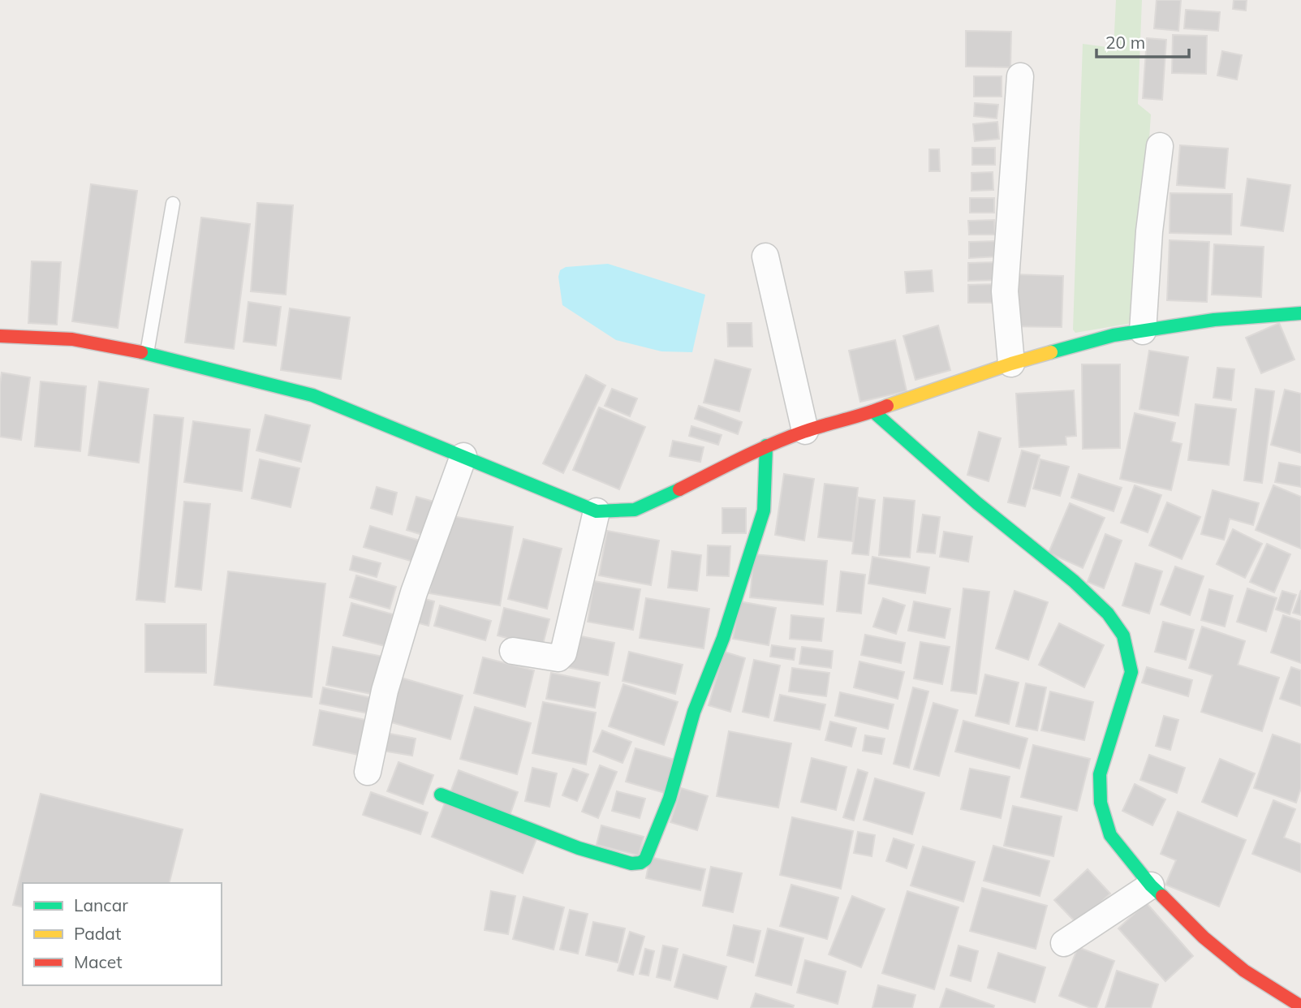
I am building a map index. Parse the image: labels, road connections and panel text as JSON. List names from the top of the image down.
{
  "legend": ["Lancar", "Padat", "Macet"],
  "scale_bar": "20 m"
}
